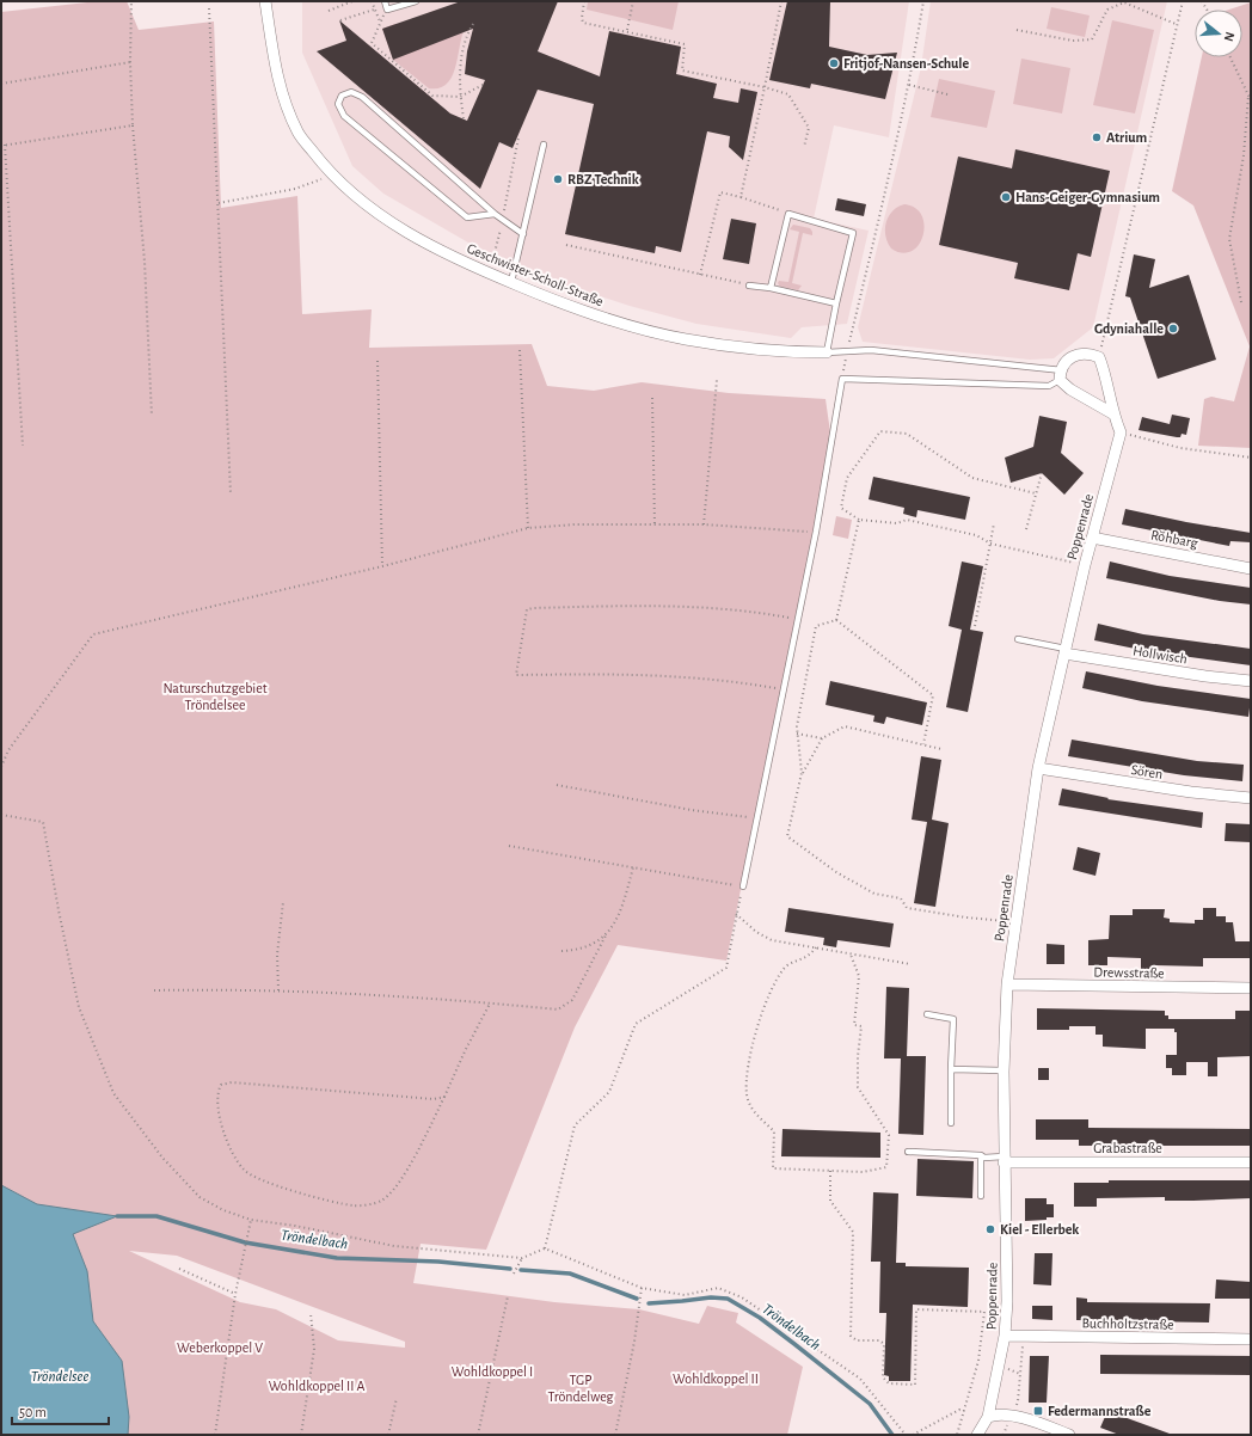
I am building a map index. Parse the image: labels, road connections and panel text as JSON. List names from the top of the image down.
{
  "streets": {
    "street": [
      "Geschwister-Scholl-Straße",
      "Poppenrade",
      "Röhbarg",
      "Hollwisch",
      "Sören",
      "Drewsstraße",
      "Grabastraße",
      "Buchholtzstraße"
    ]
  },
  "crossings": [
    ["Poppenrade", "Röhbarg"],
    ["Poppenrade", "Hollwisch"],
    ["Poppenrade", "Sören"],
    ["Poppenrade", "Drewsstraße"],
    ["Poppenrade", "Grabastraße"],
    ["Poppenrade", "Buchholtzstraße"]
  ],
  "water": ["Tröndelbach", "Tröndelsee"],
  "parks": [
    "Naturschutzgebiet Tröndelsee",
    "Weberkoppel V",
    "Wohldkoppel I",
    "Wohldkoppel II",
    "TGP Tröndelweg",
    "Wohldkoppel II A"
  ],
  "places": {
    "other": [
      "Fritjof-Nansen-Schule",
      "Atrium",
      "RBZ Technik",
      "Hans-Geiger-Gymnasium",
      "Gdyniahalle",
      "Kiel - Ellerbek"
    ],
    "transit": ["Federmannstraße"]
  },
  "scale_bar": "50 m",
  "north": "right"
}
